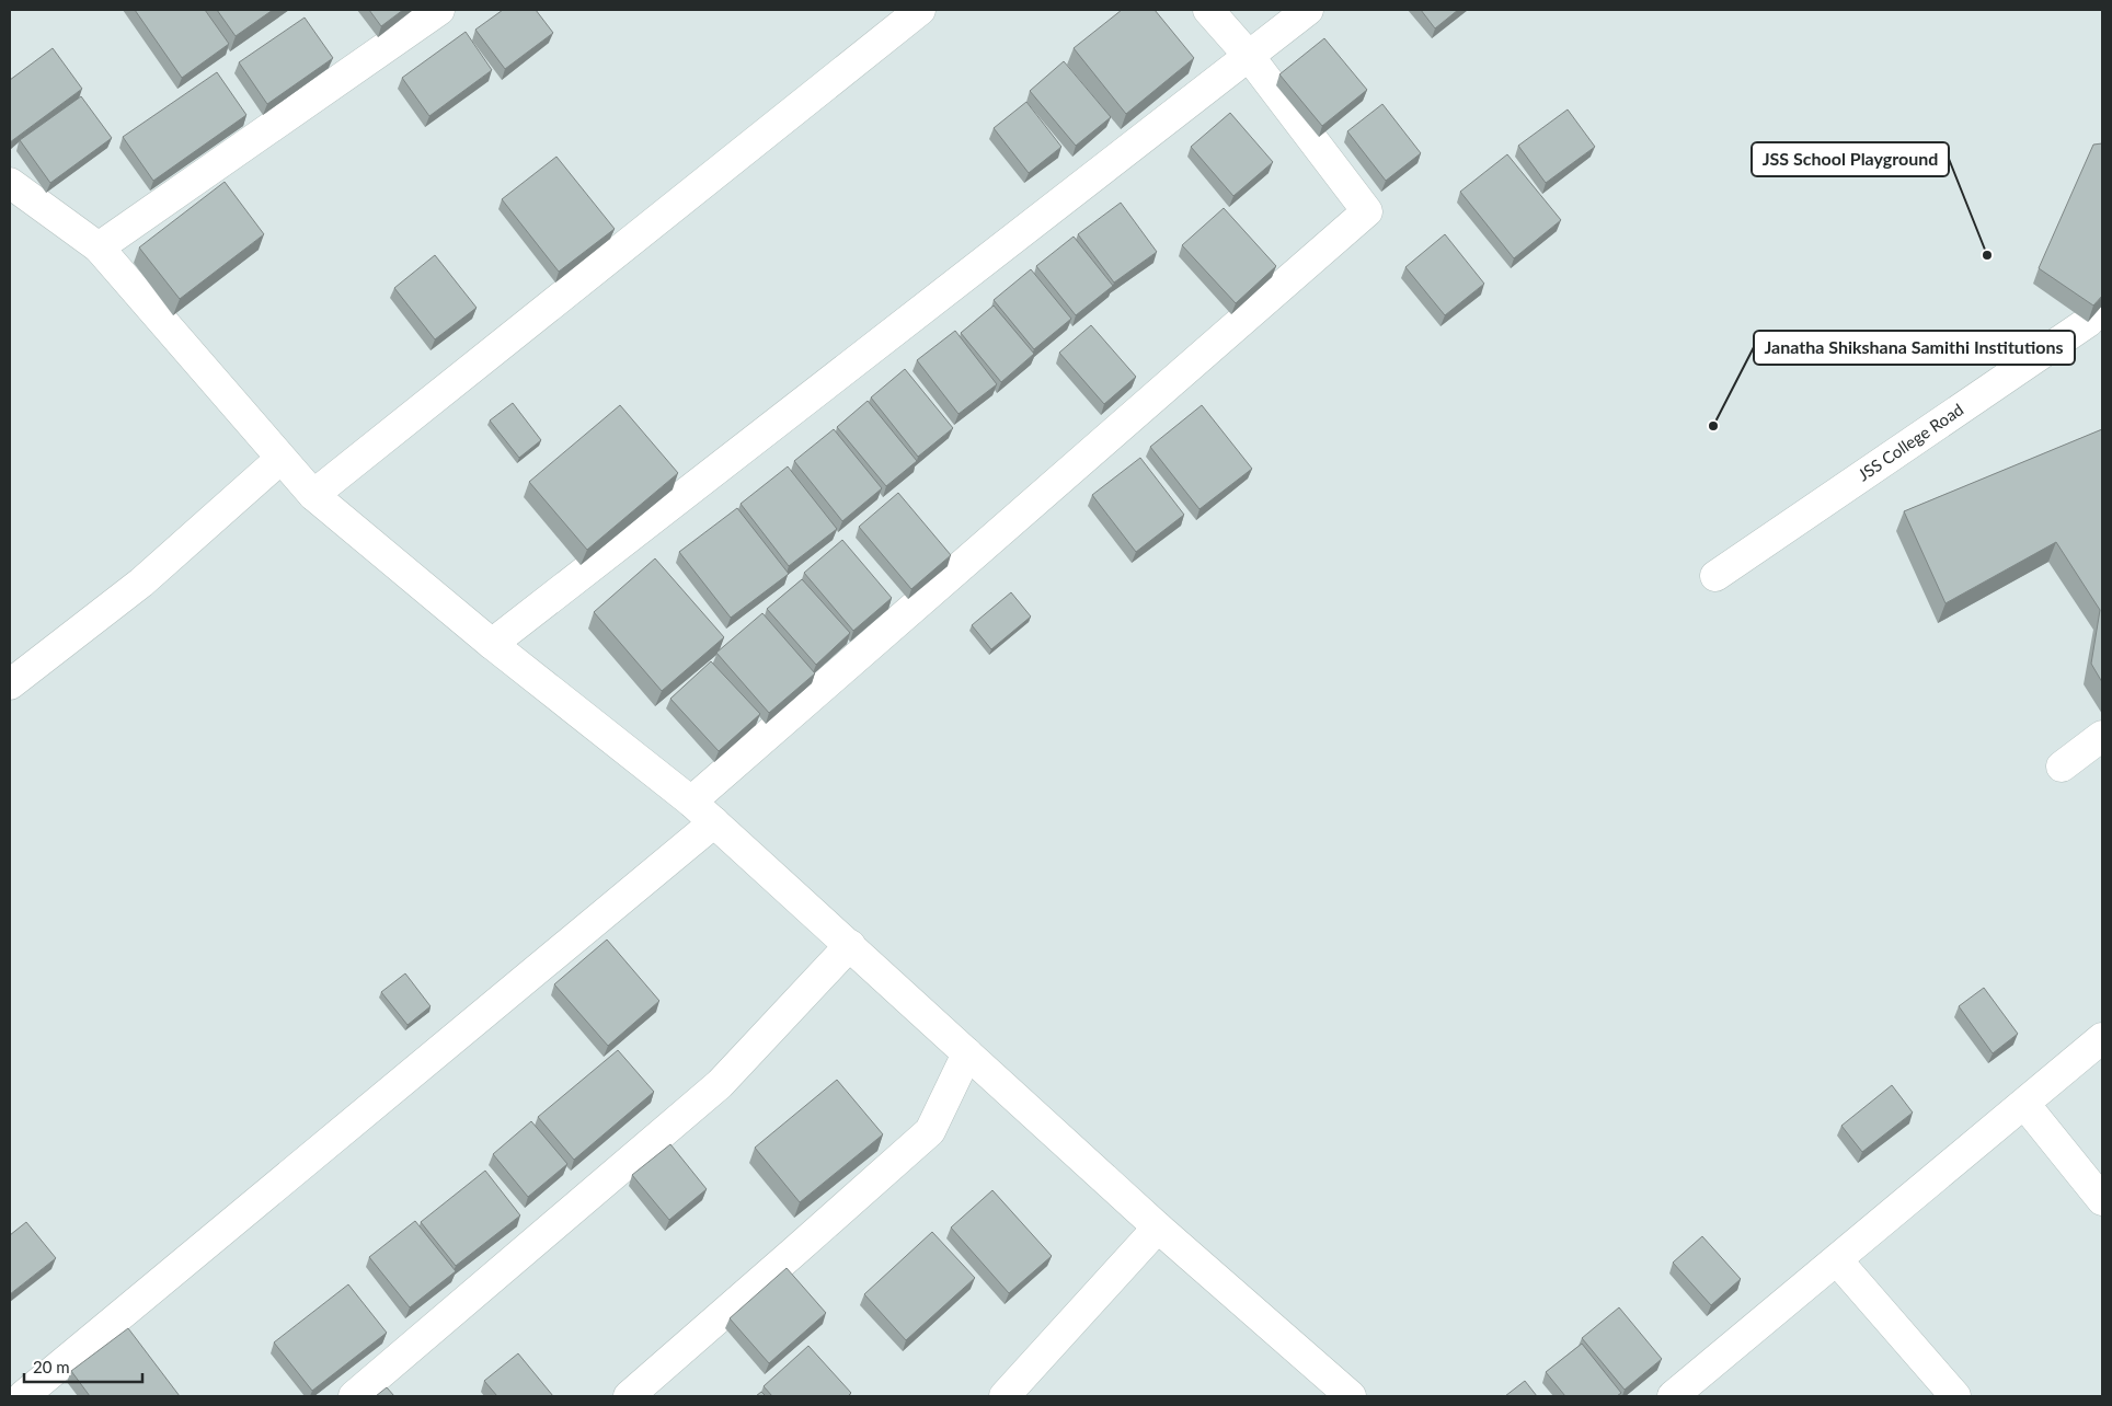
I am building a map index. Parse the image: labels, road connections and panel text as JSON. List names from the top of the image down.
{
  "streets": {
    "street": ["JSS College Road"]
  },
  "places": ["JSS School Playground", "Janatha Shikshana Samithi Institutions"],
  "scale_bar": "20 m"
}
